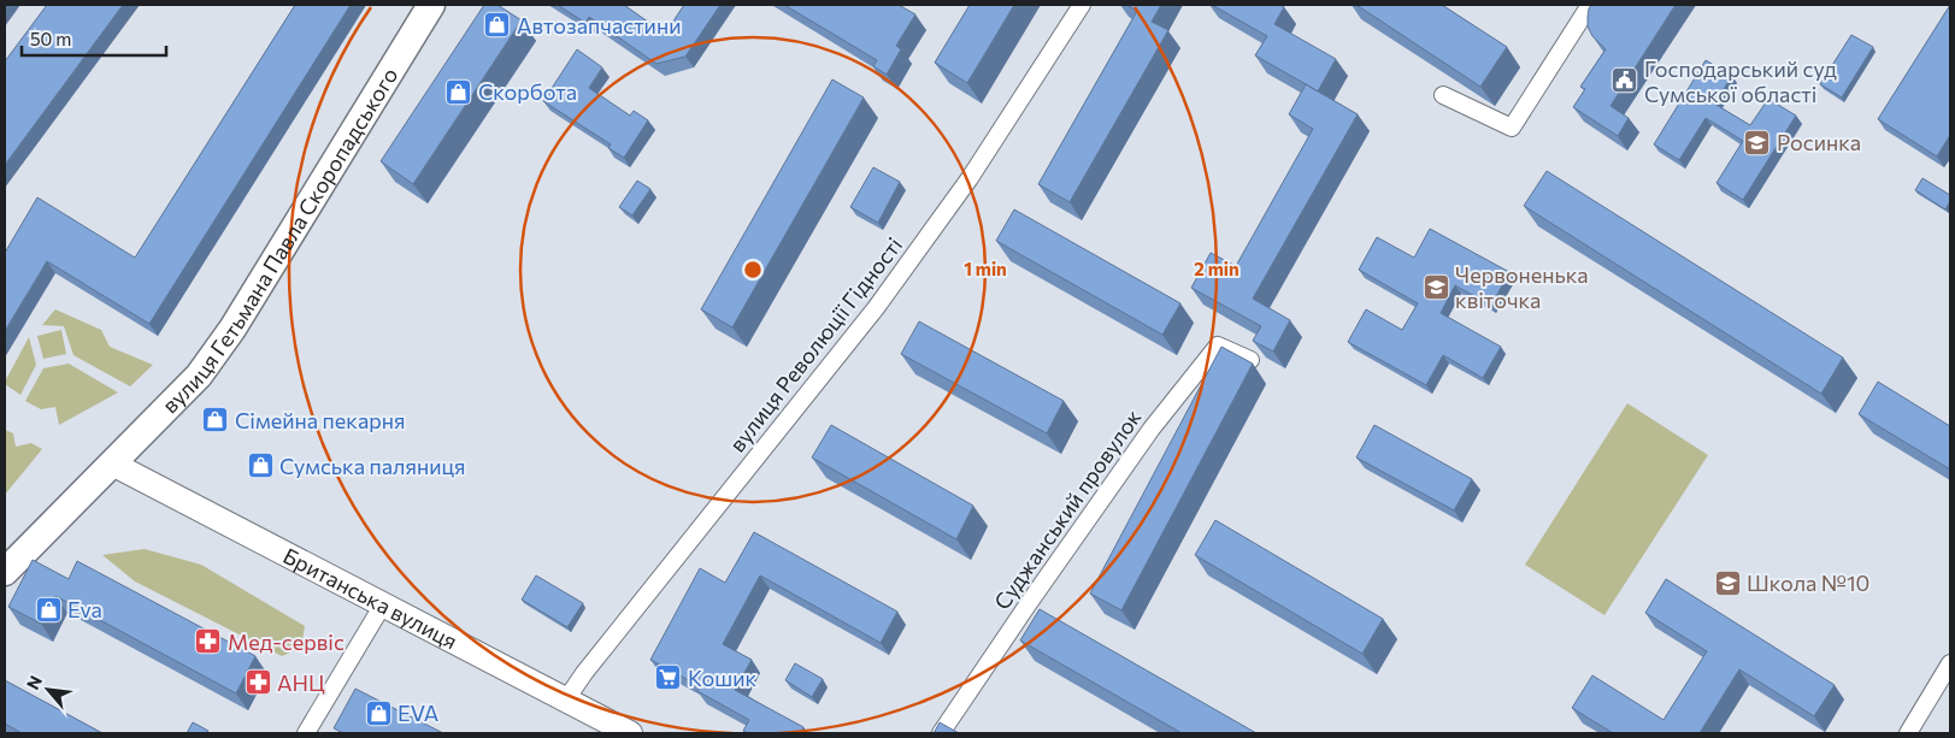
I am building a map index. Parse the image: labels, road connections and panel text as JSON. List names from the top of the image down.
{
  "streets": {
    "main road": ["вулиця Гетьмана Павла Скоропадського", "Британська вулиця"],
    "street": ["вулиця Революції Гідності", "Суджанський провулок"]
  },
  "crossings": [
    ["вулиця Гетьмана Павла Скоропадського", "Британська вулиця"],
    ["вулиця Революції Гідності", "Британська вулиця"]
  ],
  "places": {
    "shop": [
      "Автозапчастини",
      "Скорбота",
      "Сімейна пекарня",
      "Сумська паляниця",
      "Eva",
      "EVA"
    ],
    "public building": ["Господарський суд Сумської області"],
    "school or university": ["Росинка", "Червоненька квіточка", "Школа №10"],
    "pharmacy": ["Мед-сервіс", "АНЦ"],
    "supermarket": ["Кошик"]
  },
  "scale_bar": "50 m",
  "north": "top left",
  "rings": ["1 min", "2 min"]
}
